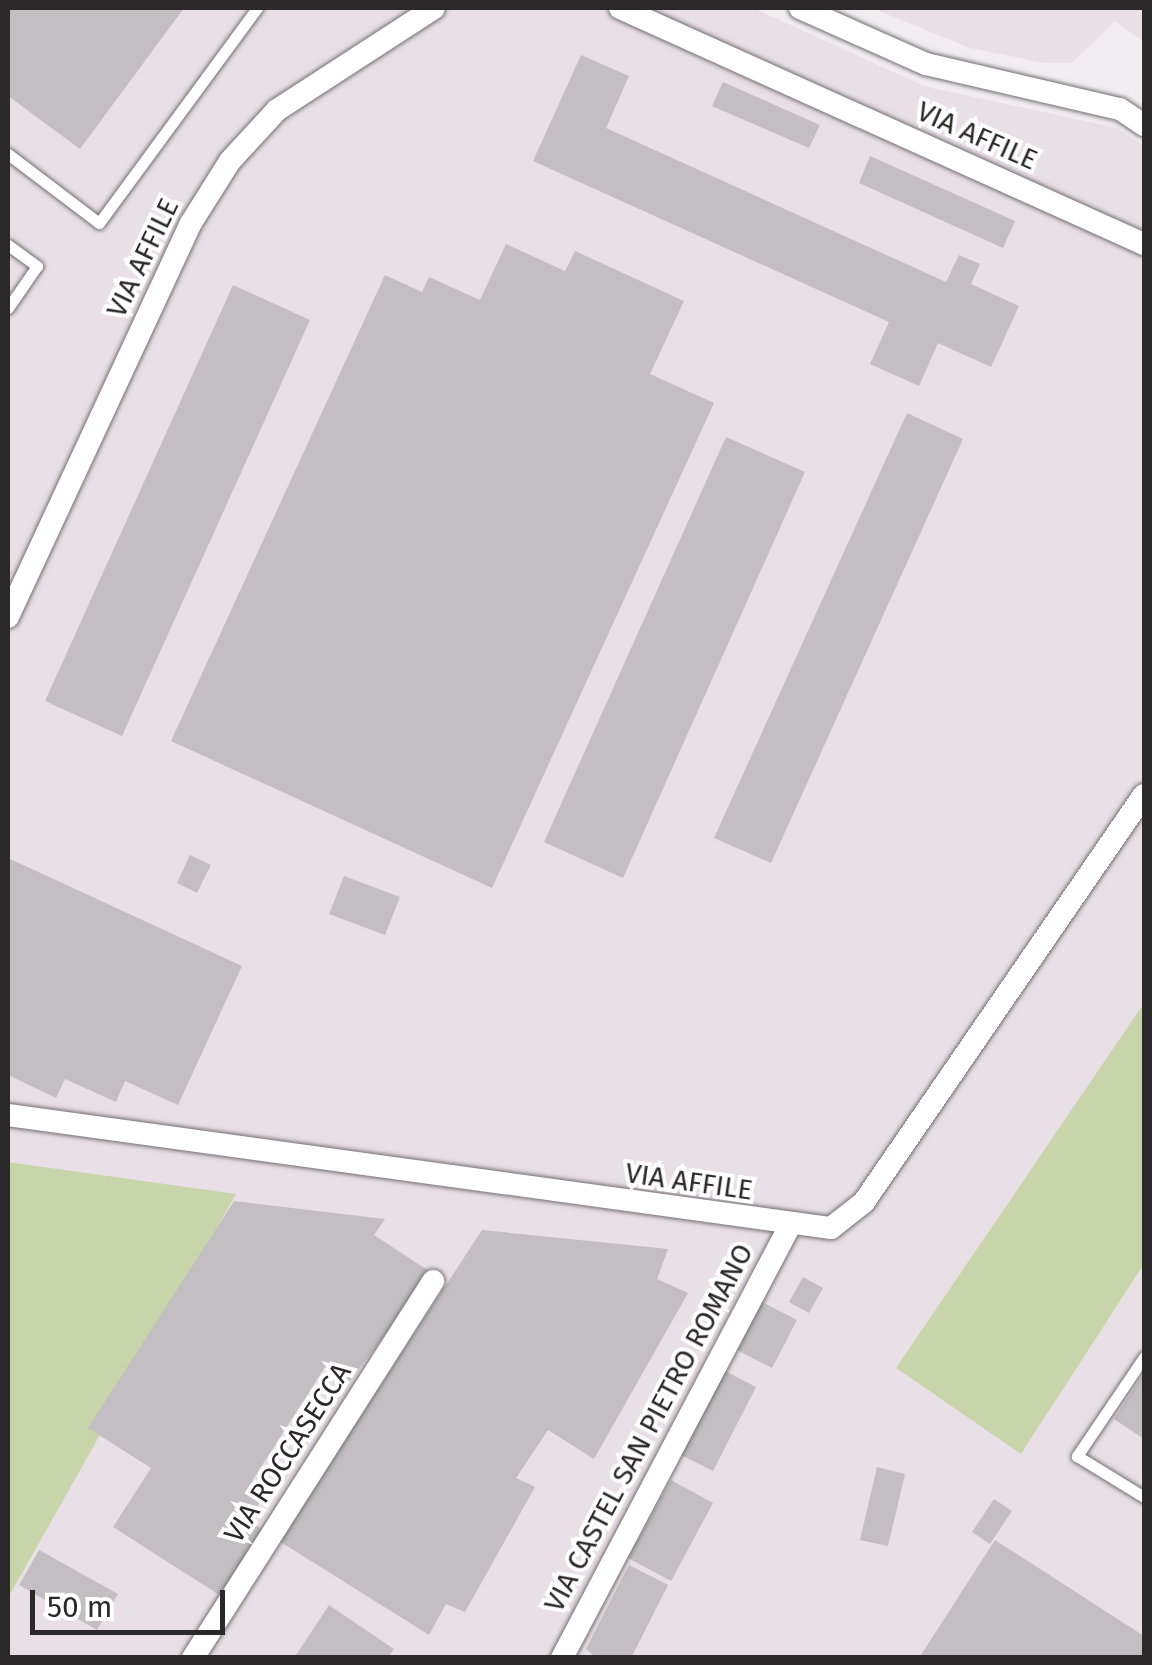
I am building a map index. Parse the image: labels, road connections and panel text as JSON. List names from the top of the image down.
{
  "streets": {
    "street": ["VIA AFFILE", "VIA CASTEL SAN PIETRO ROMANO", "VIA ROCCASECCA"]
  },
  "crossings": [
    ["VIA AFFILE", "VIA CASTEL SAN PIETRO ROMANO"]
  ],
  "scale_bar": "50 m"
}
